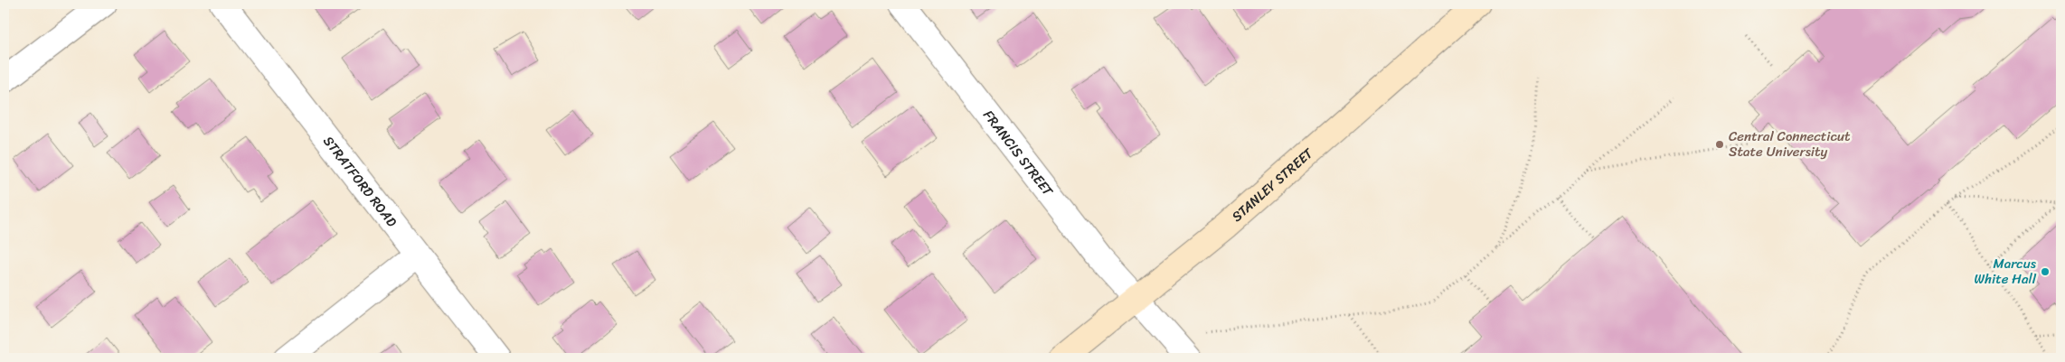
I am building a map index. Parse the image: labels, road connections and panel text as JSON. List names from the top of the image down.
{
  "streets": {
    "main road": ["STANLEY STREET"],
    "street": ["FRANCIS STREET", "STRATFORD ROAD"]
  },
  "crossings": [
    ["FRANCIS STREET", "STANLEY STREET"]
  ],
  "places": ["Central Connecticut State University", "Marcus White Hall"]
}
